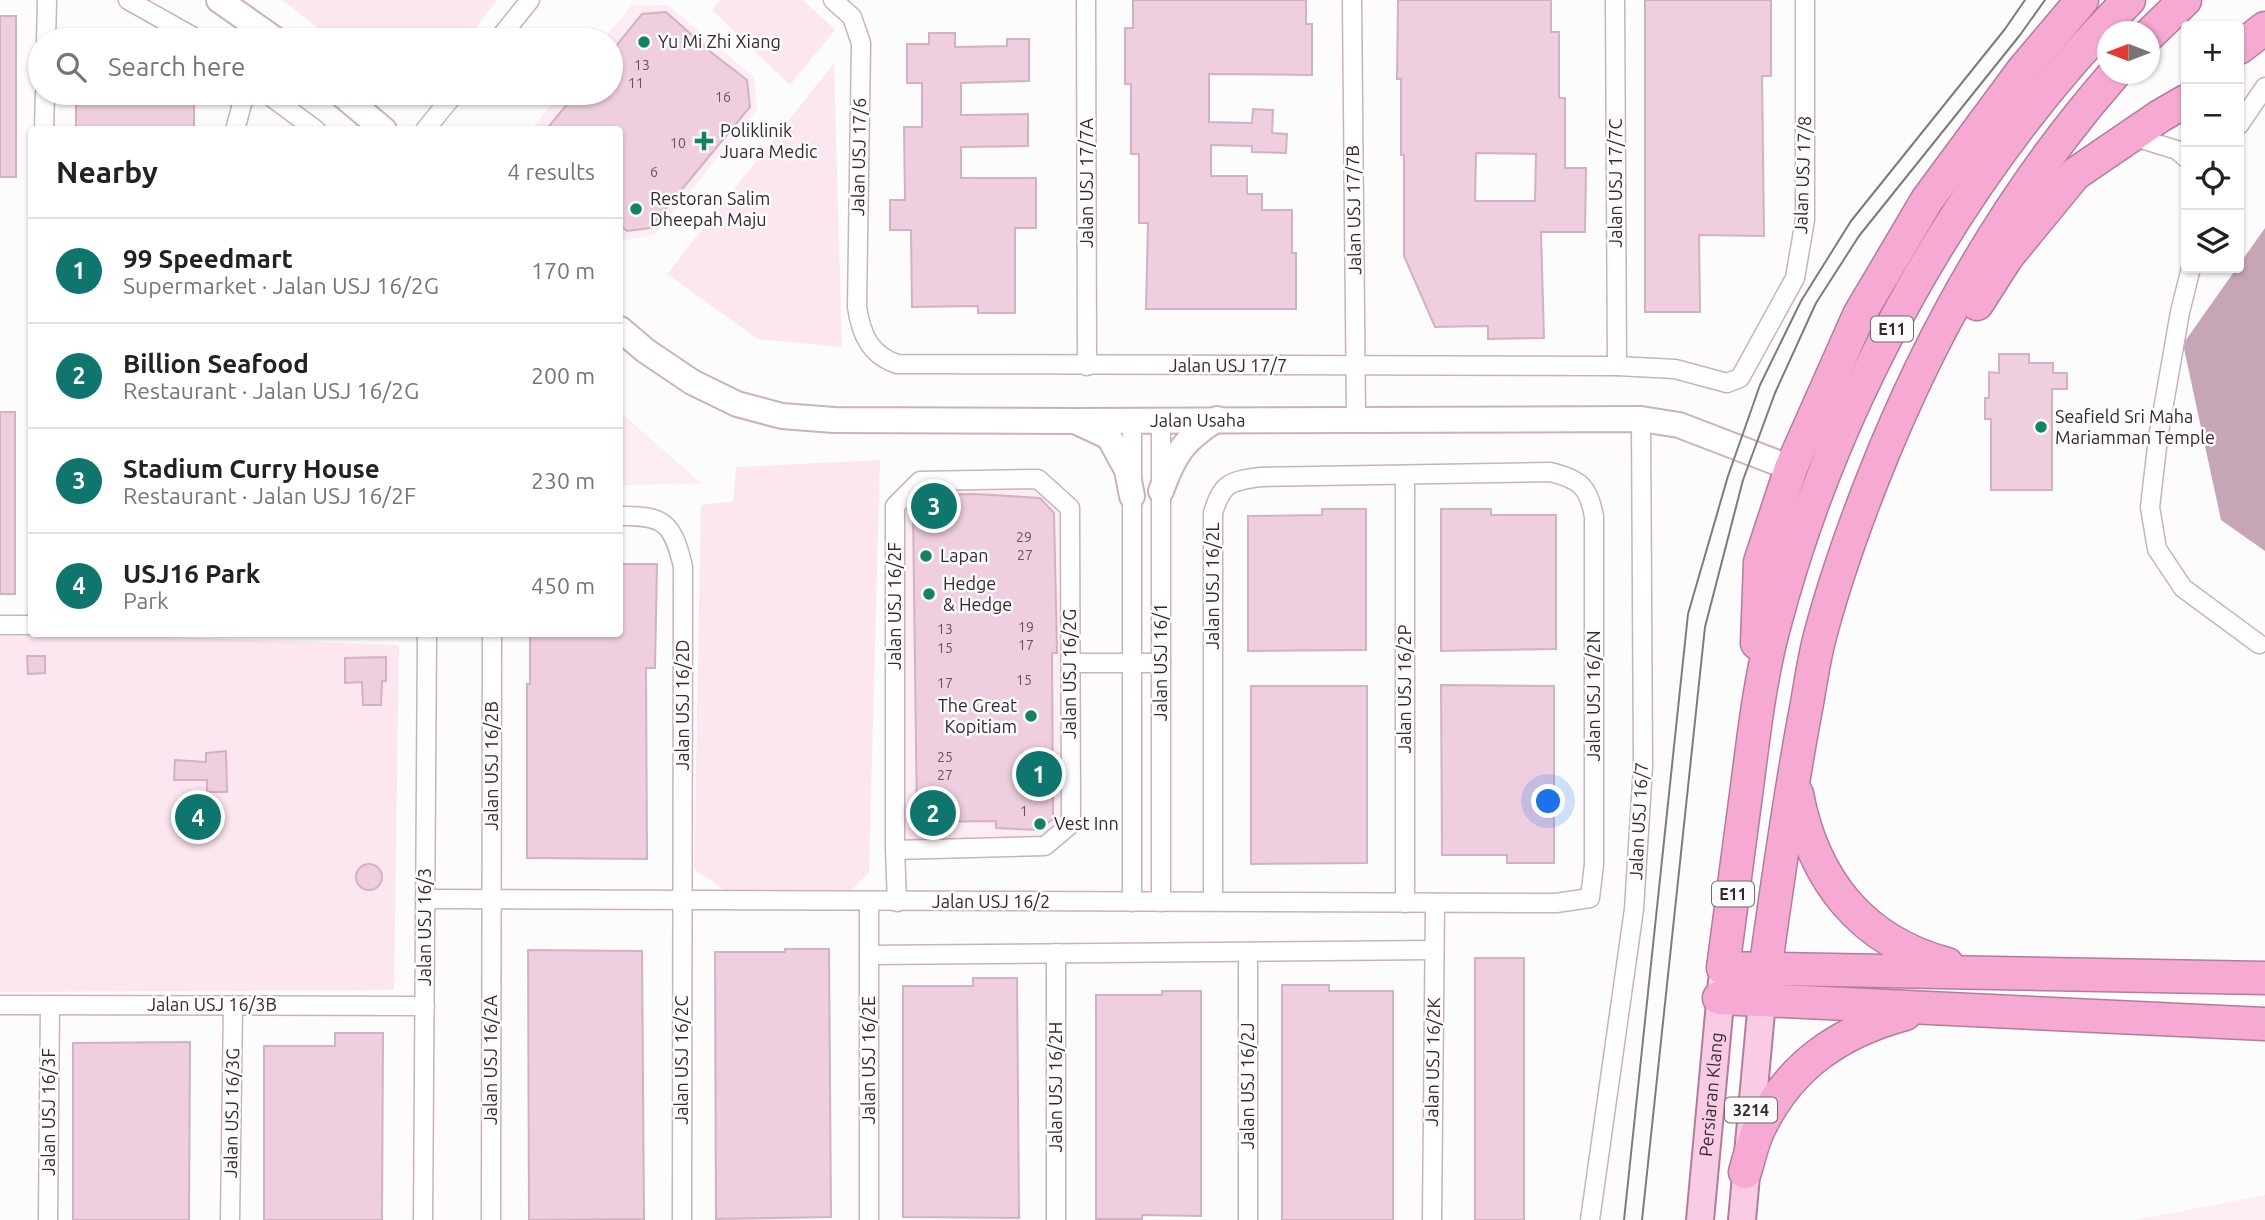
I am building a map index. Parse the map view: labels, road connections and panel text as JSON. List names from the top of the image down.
{
  "streets": {
    "highway": ["E11"],
    "main road": ["Persiaran Klang", "3214"],
    "street": [
      "Jalan USJ 17/6",
      "Jalan USJ 17/8",
      "Jalan USJ 17/7A",
      "Jalan USJ 17/7C",
      "Jalan USJ 17/7B",
      "Jalan USJ 17/7",
      "Jalan Usaha",
      "Jalan USJ 16/2L",
      "Jalan USJ 16/2F",
      "Jalan USJ 16/1",
      "Jalan USJ 16/2G",
      "Jalan USJ 16/2P",
      "Jalan USJ 16/2N",
      "Jalan USJ 16/2D",
      "Jalan USJ 16/2B",
      "Jalan USJ 16/7",
      "Jalan USJ 16/2",
      "Jalan USJ 16/3",
      "Jalan USJ 16/3B",
      "Jalan USJ 16/2A",
      "Jalan USJ 16/2C",
      "Jalan USJ 16/2E",
      "Jalan USJ 16/2K",
      "Jalan USJ 16/2J",
      "Jalan USJ 16/2H",
      "Jalan USJ 16/3F",
      "Jalan USJ 16/3G"
    ]
  },
  "crossings": [
    ["Jalan USJ 17/6", "Jalan USJ 17/7"],
    ["Jalan USJ 17/8", "Jalan USJ 17/7C"],
    ["Jalan USJ 17/8", "Jalan USJ 17/7"],
    ["Jalan USJ 17/7A", "Jalan USJ 17/7"],
    ["Jalan USJ 17/7C", "Jalan USJ 17/7"],
    ["Jalan USJ 17/7B", "Jalan USJ 17/7"],
    ["Jalan USJ 17/7B", "Jalan Usaha"],
    ["E11", "Persiaran Klang"],
    ["E11", "3214"],
    ["Jalan Usaha", "Jalan USJ 16/1"],
    ["Jalan Usaha", "Jalan USJ 16/7"],
    ["Jalan USJ 16/2L", "Jalan USJ 16/2P"],
    ["Jalan USJ 16/2L", "Jalan USJ 16/2N"],
    ["Jalan USJ 16/2L", "Jalan USJ 16/2"],
    ["Jalan USJ 16/2F", "Jalan USJ 16/2G"],
    ["Jalan USJ 16/2F", "Jalan USJ 16/2"],
    ["Jalan USJ 16/1", "Jalan USJ 16/2"],
    ["Jalan USJ 16/2P", "Jalan USJ 16/2"],
    ["Jalan USJ 16/2N", "Jalan USJ 16/2"],
    ["Jalan USJ 16/2D", "Jalan USJ 16/2"],
    ["Jalan USJ 16/2D", "Jalan USJ 16/2C"],
    ["Jalan USJ 16/2B", "Jalan USJ 16/2"],
    ["Jalan USJ 16/2B", "Jalan USJ 16/2A"],
    ["Jalan USJ 16/2", "Jalan USJ 16/3"],
    ["Jalan USJ 16/2", "Jalan USJ 16/2A"],
    ["Jalan USJ 16/2", "Jalan USJ 16/2C"],
    ["Jalan USJ 16/2", "Jalan USJ 16/2E"],
    ["Jalan USJ 16/2", "Jalan USJ 16/2K"],
    ["Jalan USJ 16/3", "Jalan USJ 16/3B"],
    ["Jalan USJ 16/3B", "Jalan USJ 16/3F"],
    ["Jalan USJ 16/3B", "Jalan USJ 16/3G"]
  ],
  "places": {
    "other": [
      "Yu Mi Zhi Xiang",
      "Restoran Salim Dheepah Maju",
      "Seafield Sri Maha Mariamman Temple",
      "Lapan",
      "Hedge & Hedge",
      "The Great Kopitiam",
      "Vest Inn"
    ],
    "health": ["Poliklinik Juara Medic"]
  },
  "house_numbers": [
    "13",
    "11",
    "16",
    "10",
    "6",
    "29",
    "27",
    "19",
    "13",
    "17",
    "15",
    "15",
    "17",
    "25",
    "27",
    "1"
  ],
  "north": "left",
  "page": {
    "map_buttons": ["+", "−"],
    "search": "Search here",
    "heading": ["Nearby", "4 results"],
    "list": [
      {
        "mark": "1",
        "name": "99 Speedmart",
        "note": "Supermarket · Jalan USJ 16/2G",
        "value": "170 m"
      },
      {
        "mark": "2",
        "name": "Billion Seafood",
        "note": "Restaurant · Jalan USJ 16/2G",
        "value": "200 m"
      },
      {
        "mark": "3",
        "name": "Stadium Curry House",
        "note": "Restaurant · Jalan USJ 16/2F",
        "value": "230 m"
      },
      {
        "mark": "4",
        "name": "USJ16 Park",
        "note": "Park",
        "value": "450 m"
      }
    ],
    "pins": [
      "3",
      "1",
      "2",
      "4"
    ]
  }
}
